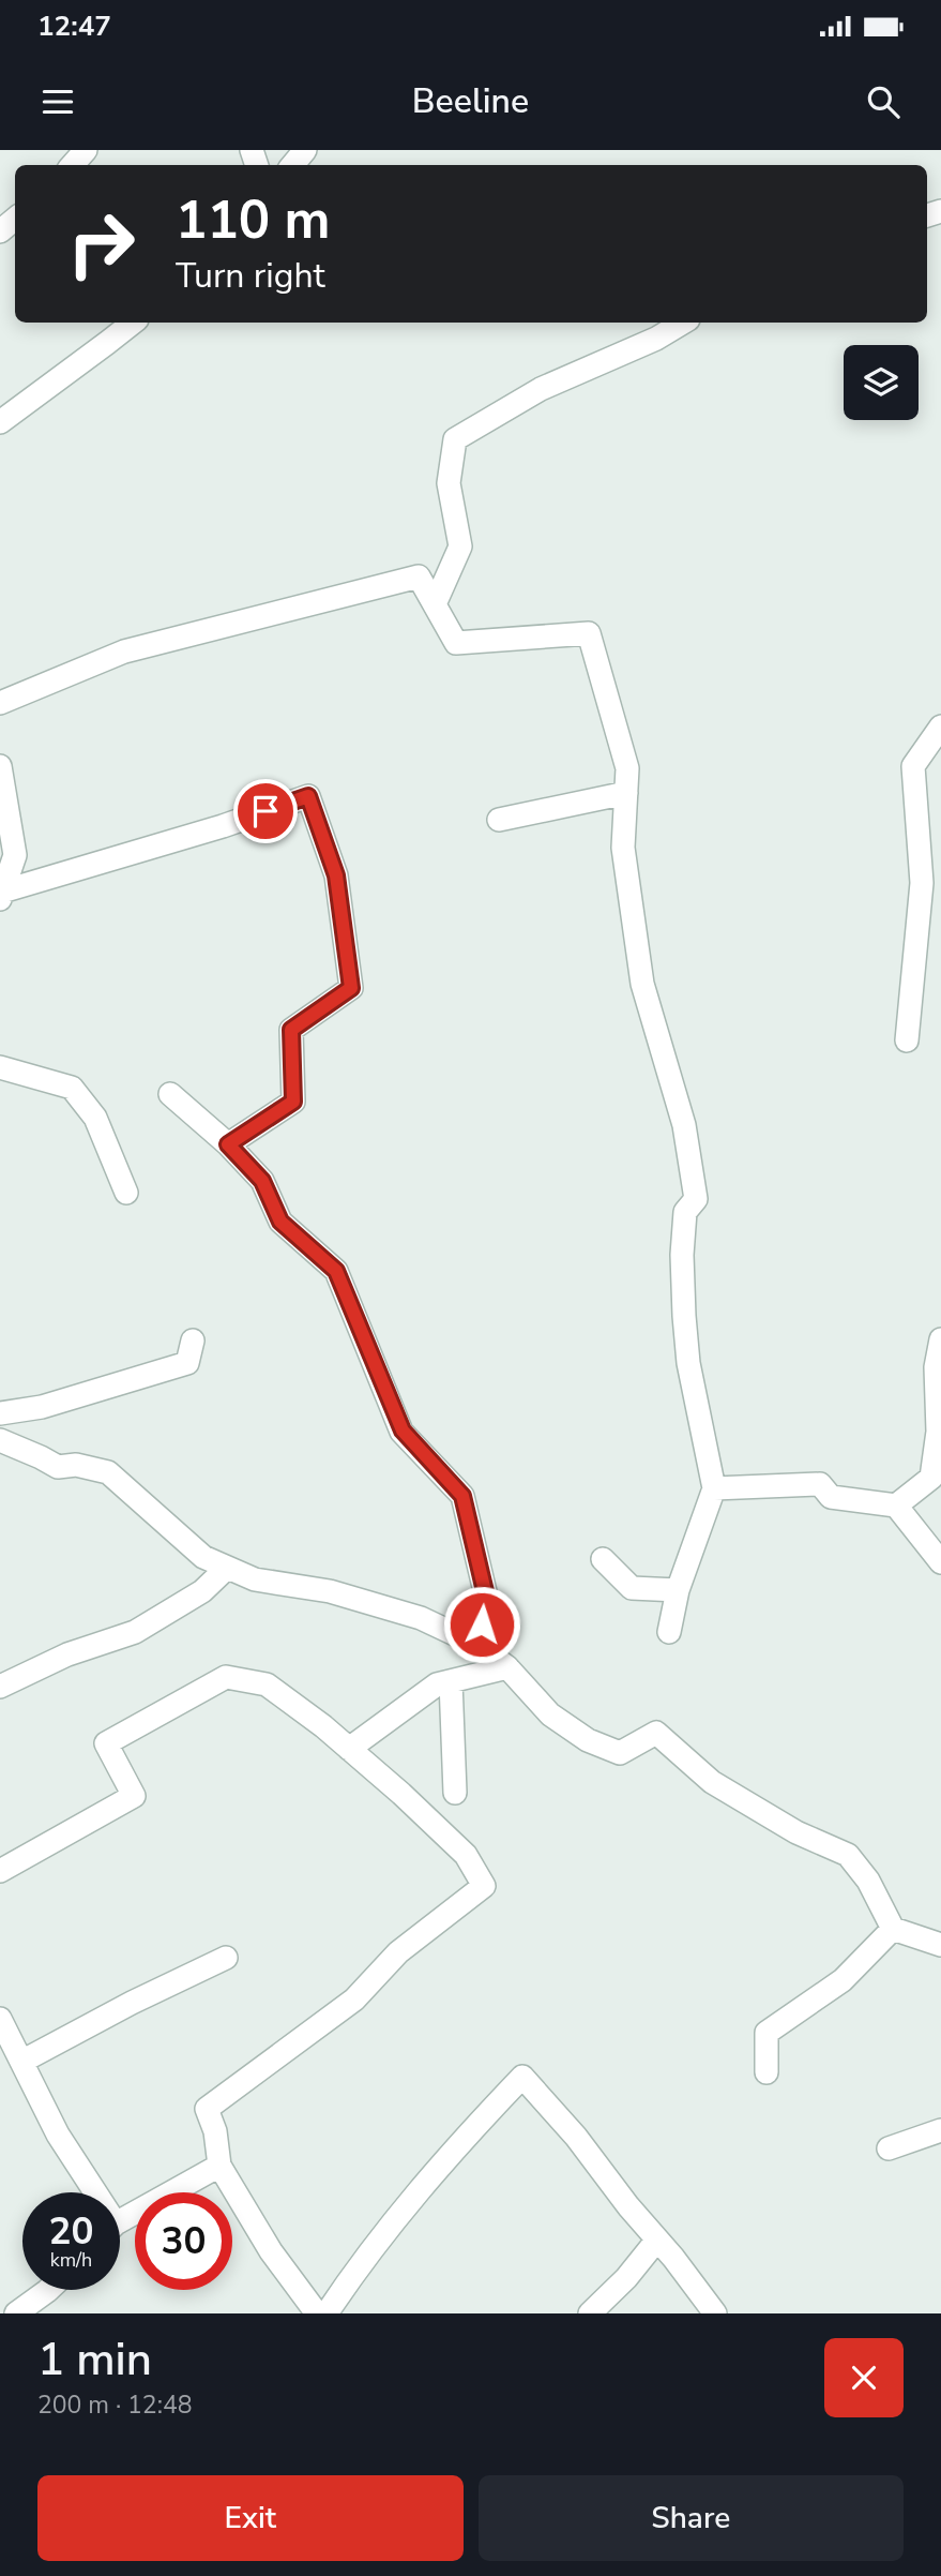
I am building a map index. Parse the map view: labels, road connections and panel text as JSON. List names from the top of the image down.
{
  "page": {
    "status": "12:47",
    "header": "Beeline",
    "turn": ["110 m", "Turn right"],
    "speed": "20 km/h",
    "limit": "30",
    "heading": ["1 min", "200 m · 12:48"],
    "buttons": ["Exit", "Share"]
  }
}
